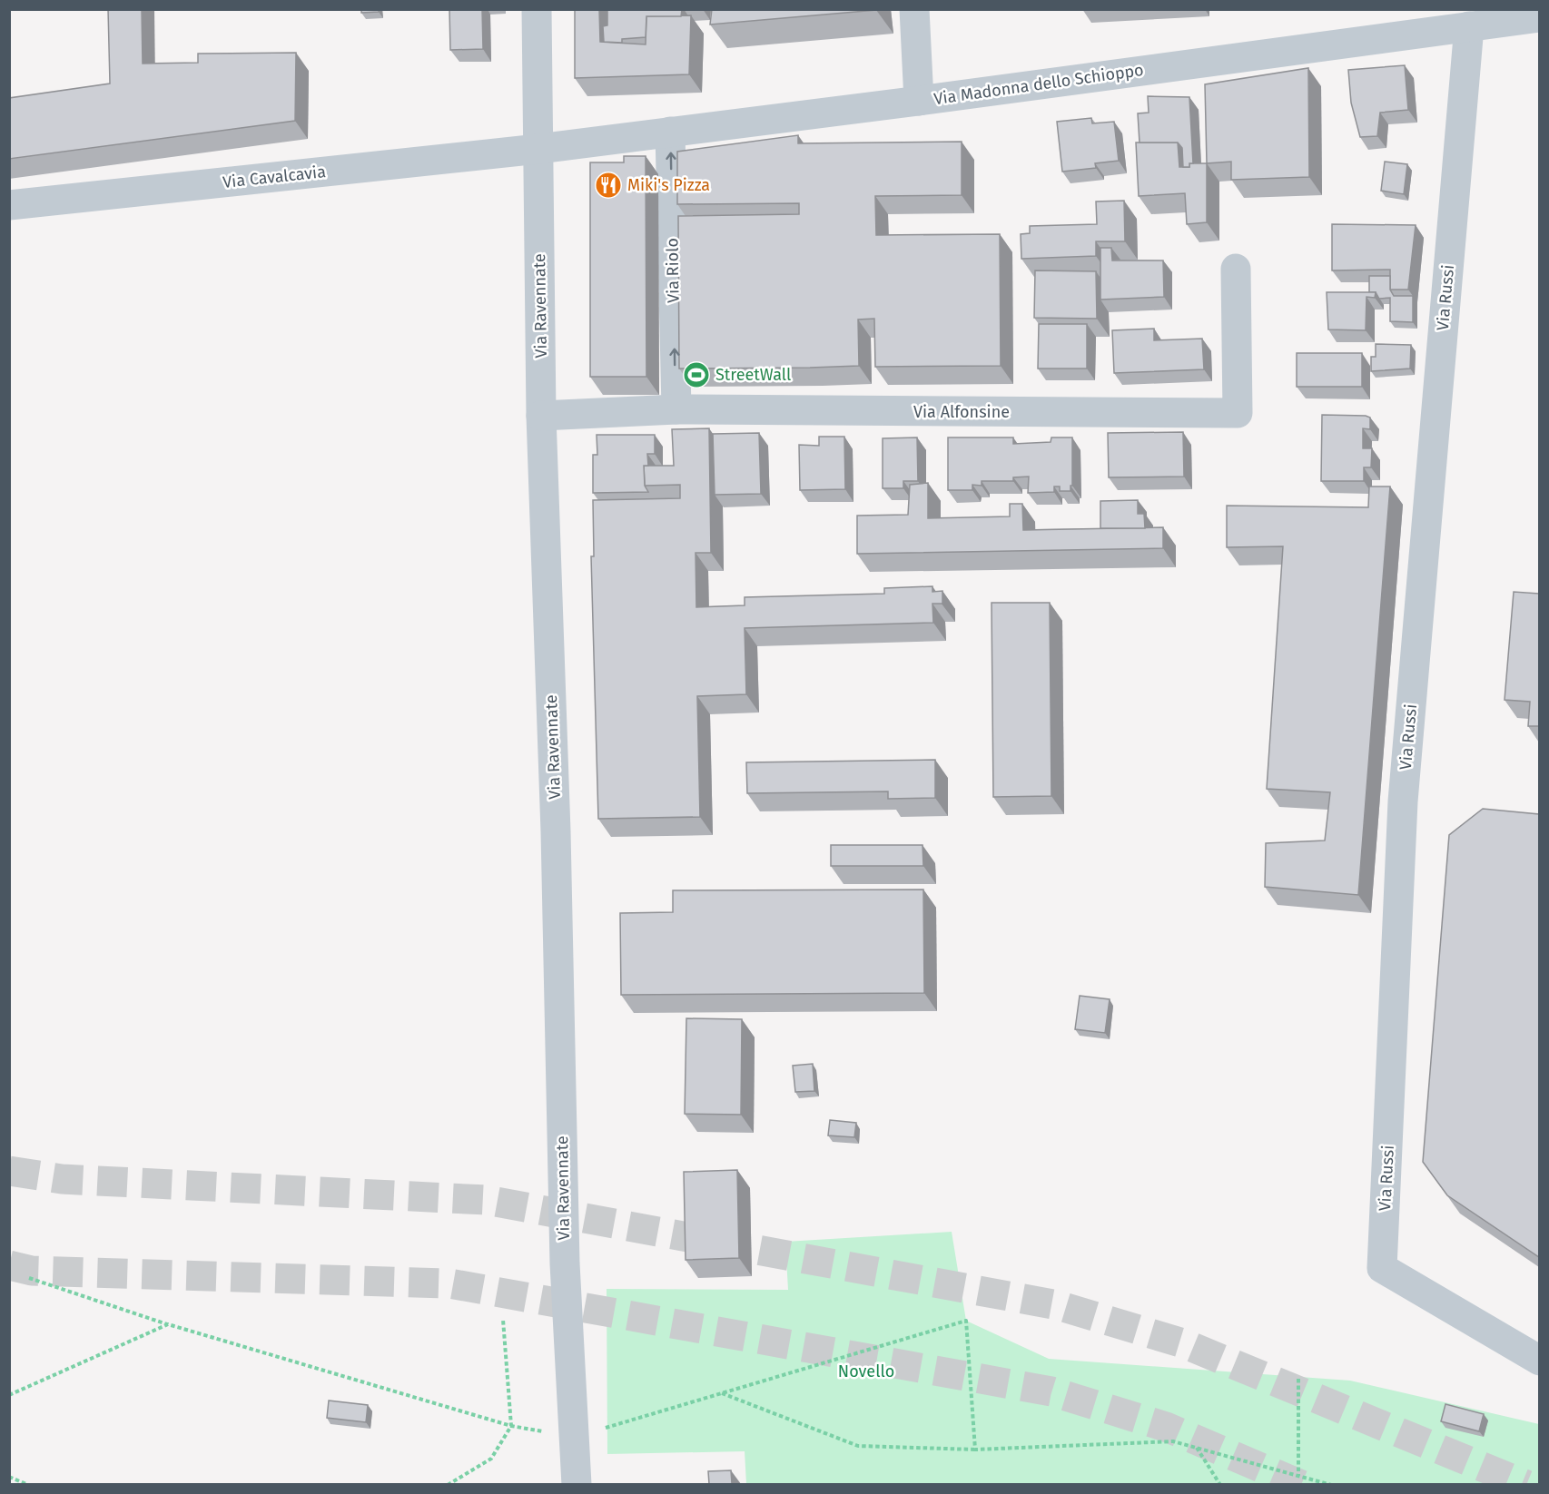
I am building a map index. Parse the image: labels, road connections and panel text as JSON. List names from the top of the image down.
{
  "streets": {
    "street": [
      "Via Madonna dello Schioppo",
      "Via Cavalcavia",
      "Via Riolo",
      "Via Russi",
      "Via Ravennate",
      "Via Alfonsine"
    ]
  },
  "crossings": [
    ["Via Madonna dello Schioppo", "Via Cavalcavia"],
    ["Via Madonna dello Schioppo", "Via Riolo"],
    ["Via Madonna dello Schioppo", "Via Russi"],
    ["Via Madonna dello Schioppo", "Via Ravennate"],
    ["Via Cavalcavia", "Via Ravennate"],
    ["Via Riolo", "Via Alfonsine"],
    ["Via Ravennate", "Via Alfonsine"]
  ],
  "one_way": ["Via Riolo"],
  "parks": ["Novello"],
  "places": {
    "restaurant": ["Miki's Pizza"],
    "sports": ["StreetWall"]
  }
}
